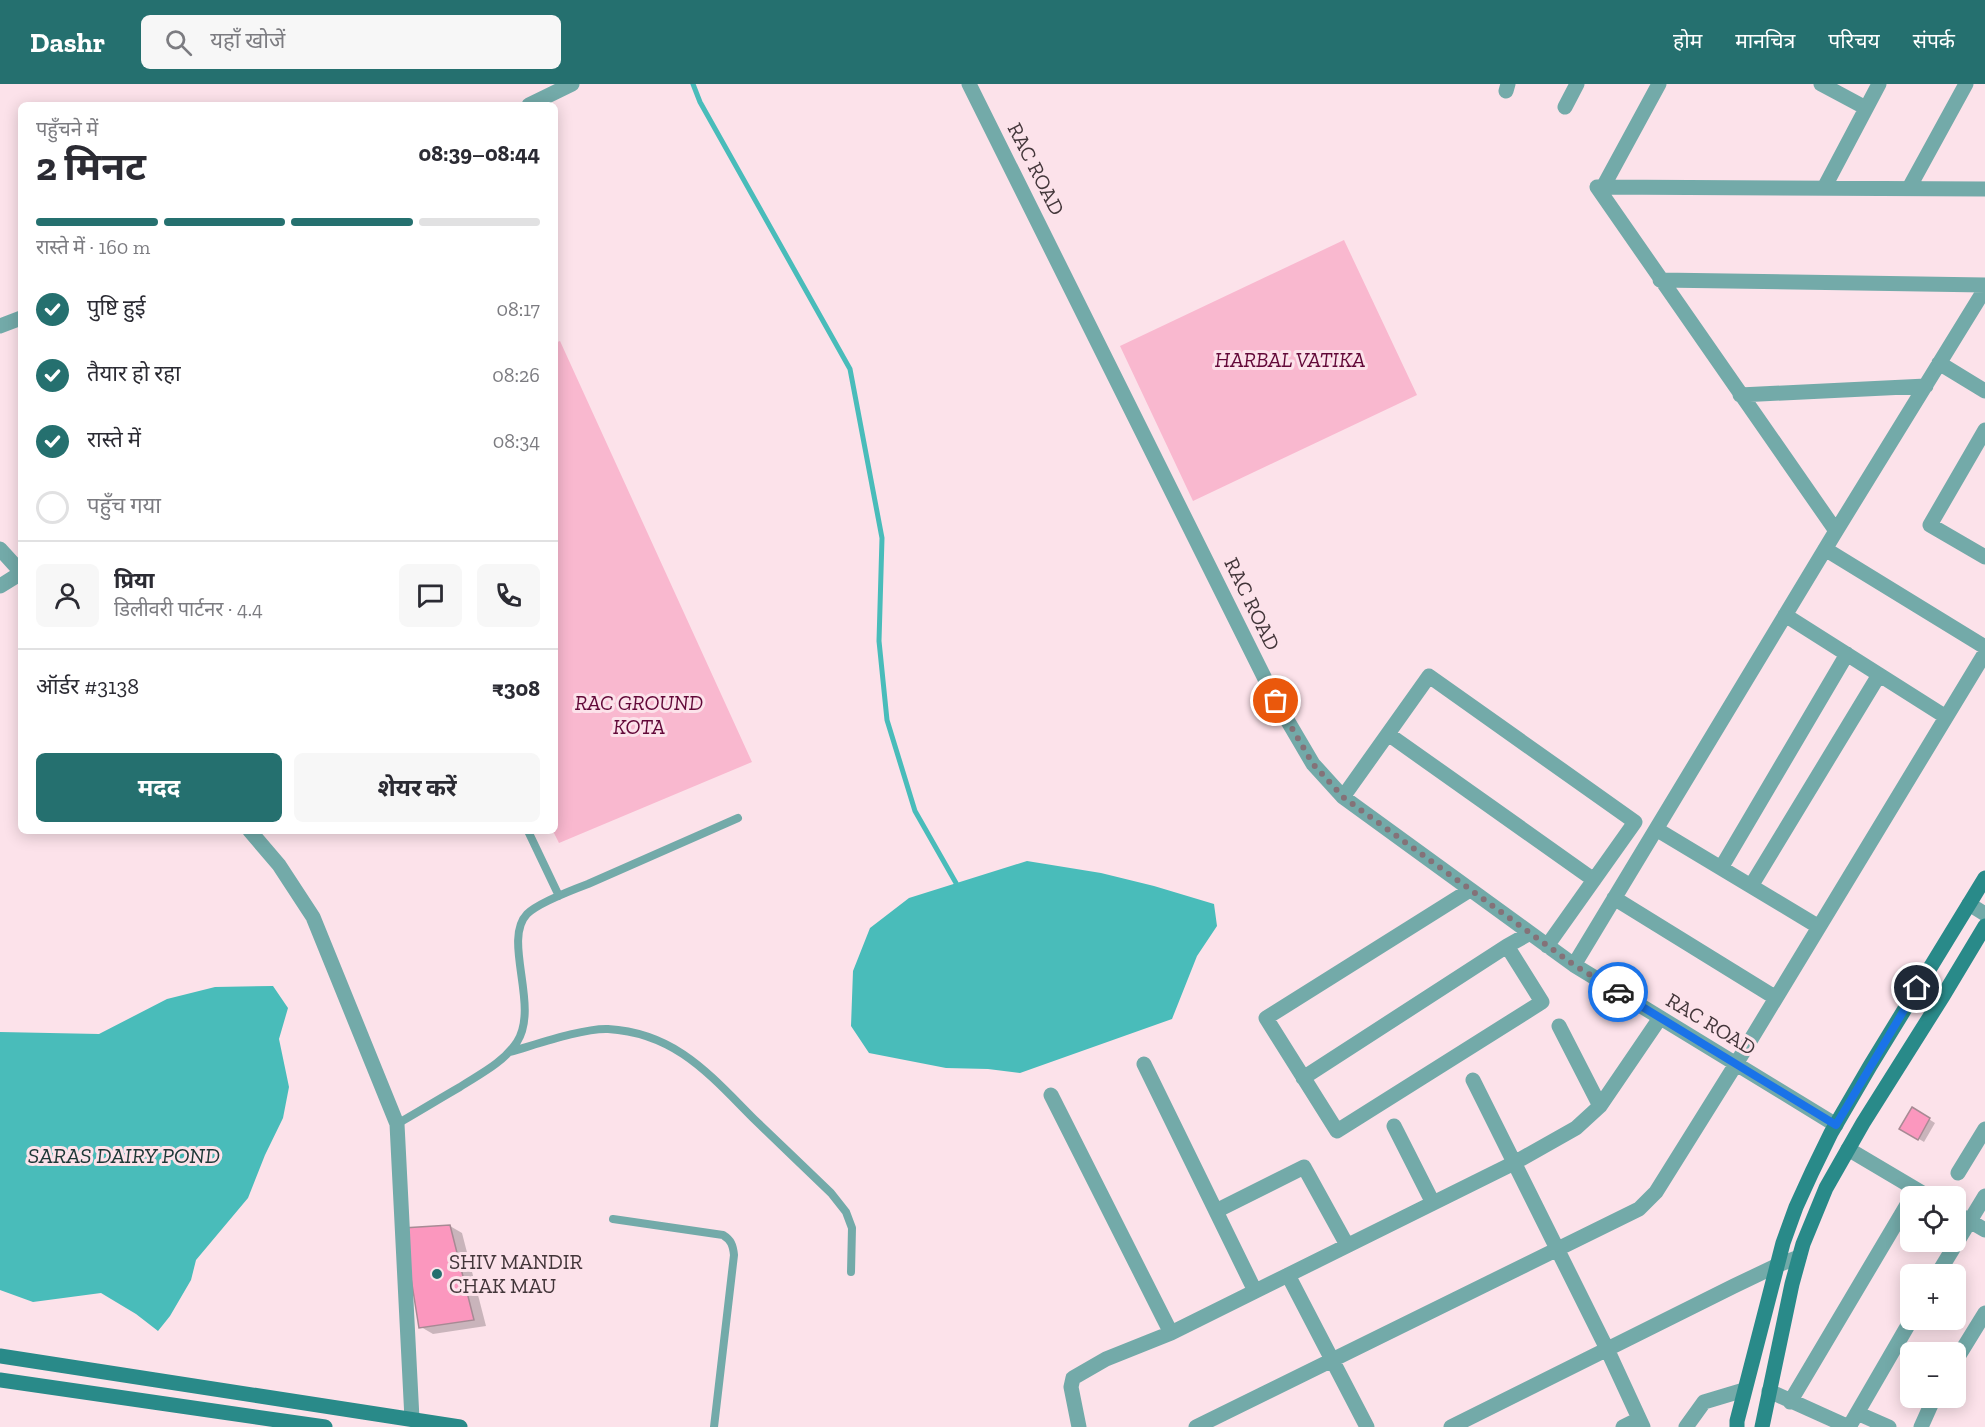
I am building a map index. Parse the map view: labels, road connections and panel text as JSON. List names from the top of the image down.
{
  "streets": {
    "street": ["RAC ROAD"]
  },
  "water": ["SARAS DAIRY POND"],
  "parks": ["HARBAL VATIKA", "RAC GROUND KOTA"],
  "places": ["SHIV MANDIR CHAK MAU"],
  "page": {
    "header": "Dashr",
    "search": "यहाँ खोजें",
    "nav": [
      "होम",
      "मानचित्र",
      "परिचय",
      "संपर्क"
    ],
    "heading": ["2 मिनट", "पहुँचने में", "08:39–08:44"],
    "panel": [
      "प्रिया",
      "डिलीवरी पार्टनर · 4.4",
      "ऑर्डर #3138",
      "₹308"
    ],
    "bar": "रास्ते में · 160 m",
    "list": [
      ["पुष्टि हुई", "08:17"],
      ["तैयार हो रहा", "08:26"],
      ["रास्ते में", "08:34"],
      "पहुँच गया"
    ],
    "buttons": ["मदद", "शेयर करें"],
    "map_buttons": ["+", "−"]
  }
}
